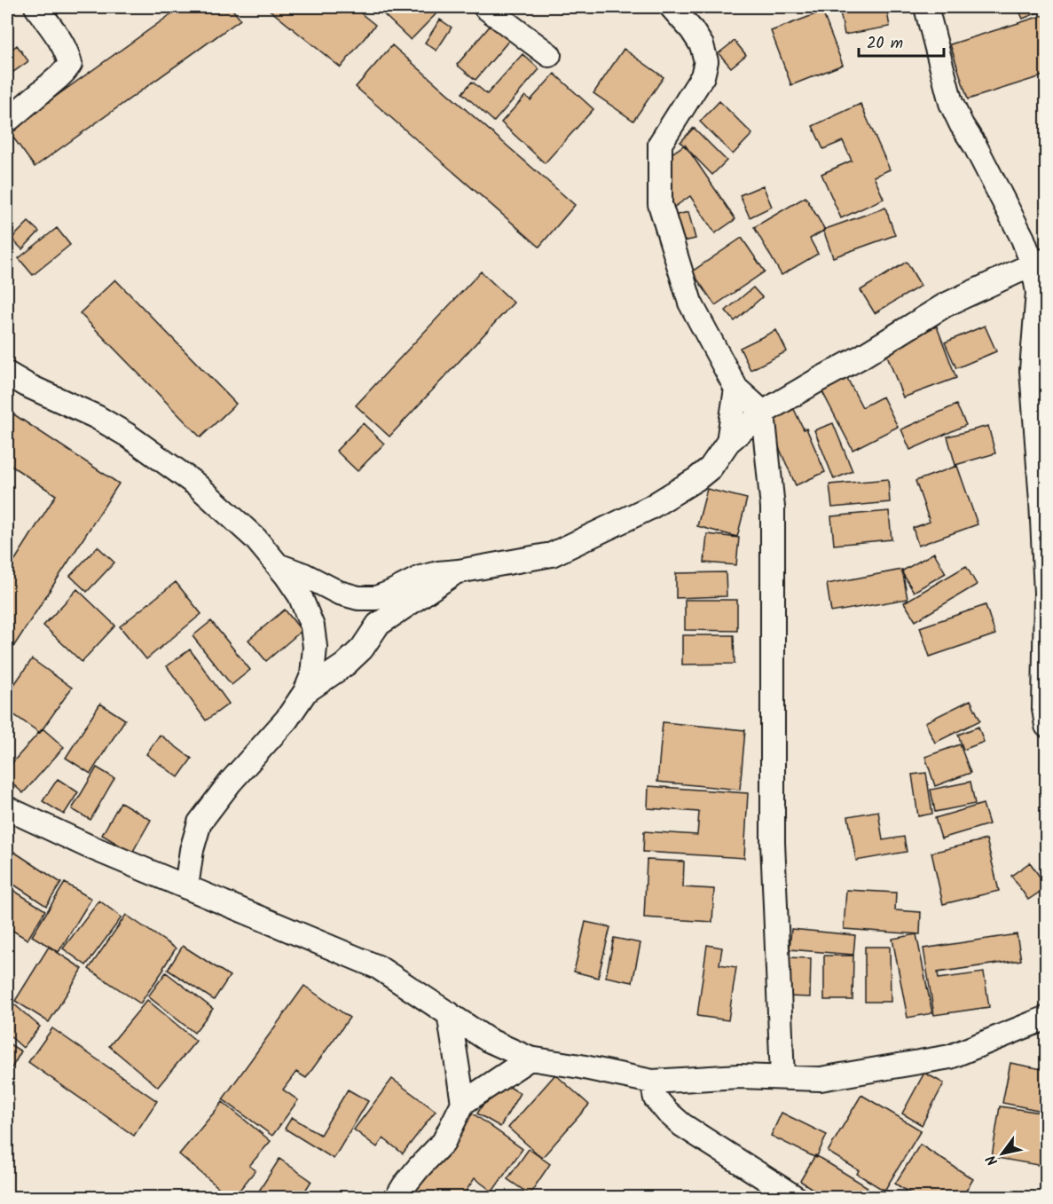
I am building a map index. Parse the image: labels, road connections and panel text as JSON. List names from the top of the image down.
{
  "scale_bar": "20 m",
  "north": "bottom left"
}
